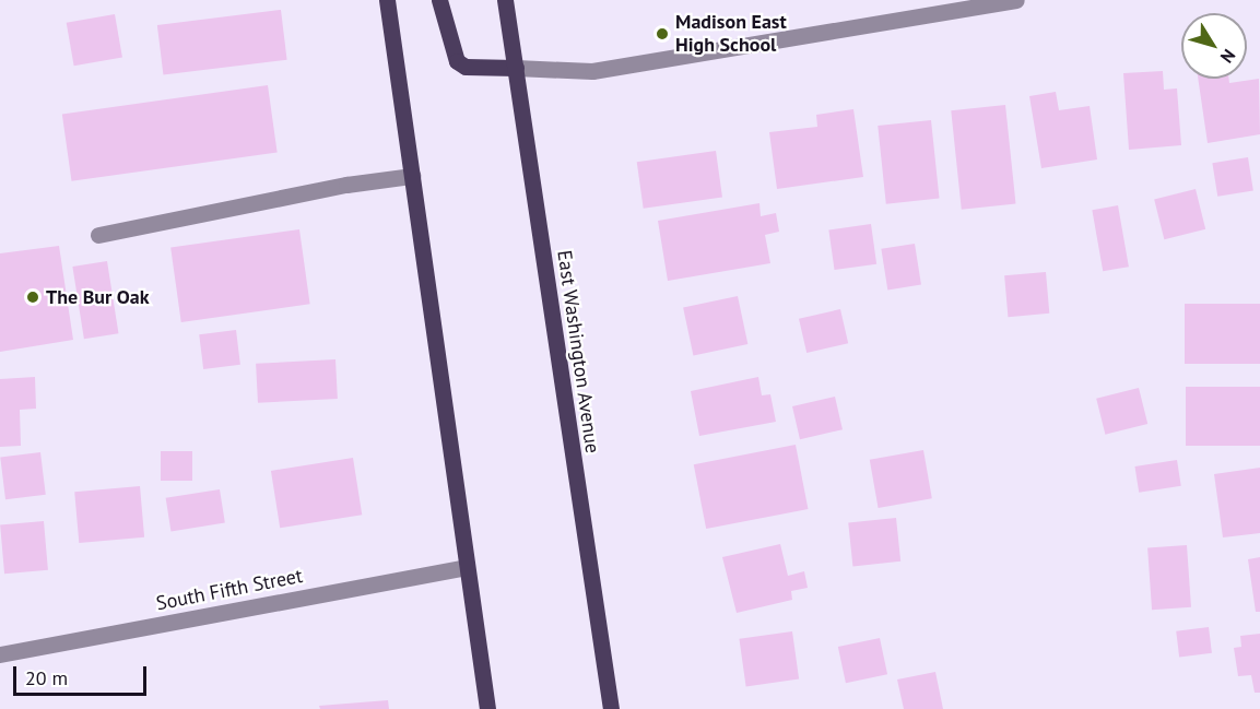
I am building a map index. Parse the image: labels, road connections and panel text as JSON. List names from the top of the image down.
{
  "streets": {
    "main road": ["East Washington Avenue"],
    "street": ["South Fifth Street"]
  },
  "places": ["Madison East High School", "The Bur Oak"],
  "scale_bar": "20 m",
  "north": "bottom right"
}
